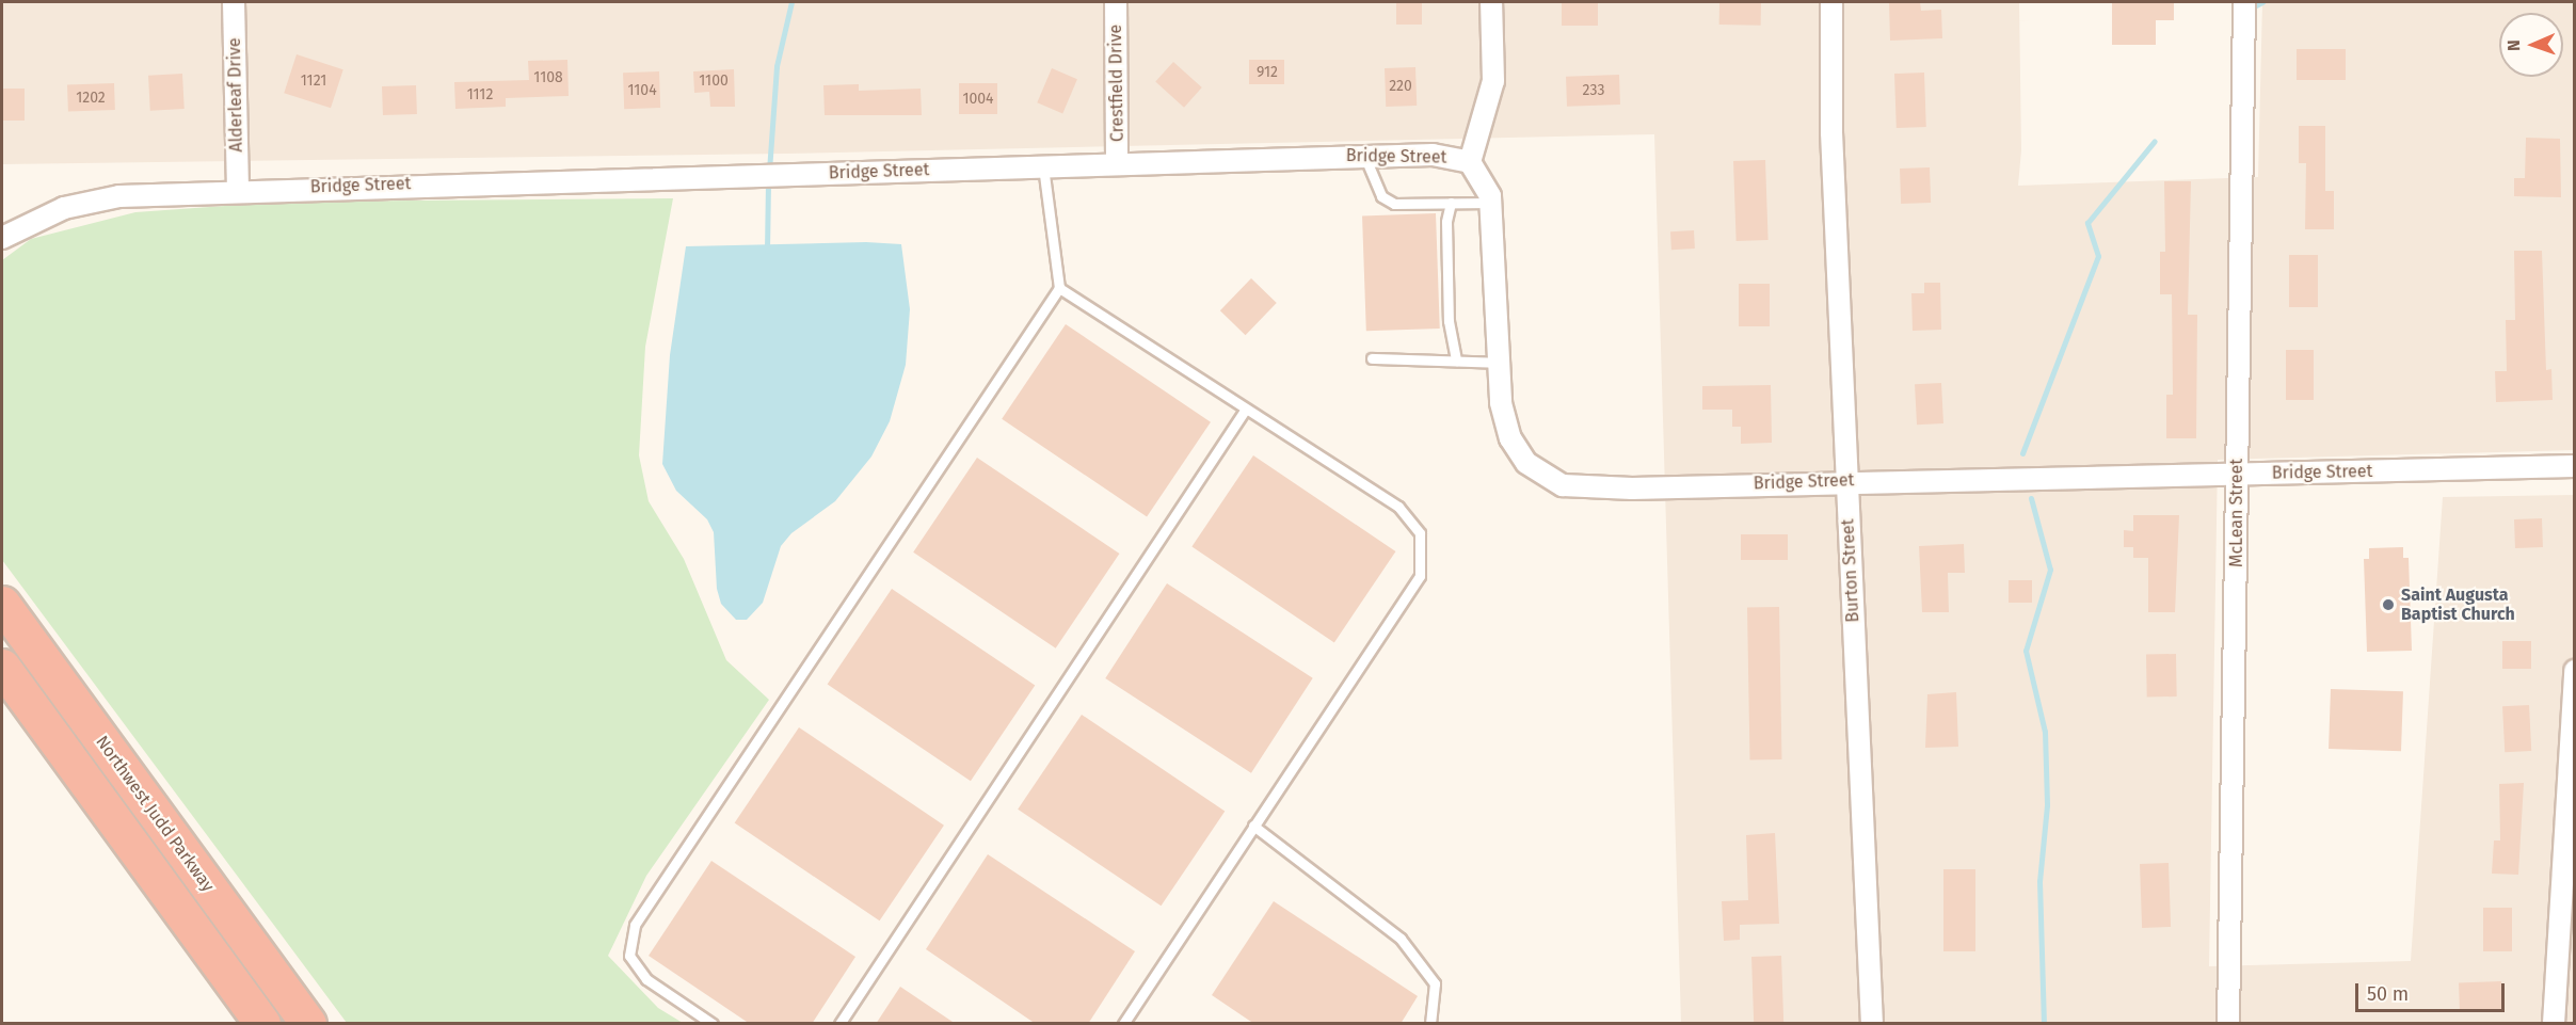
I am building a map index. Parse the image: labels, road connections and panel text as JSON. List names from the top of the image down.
{
  "streets": {
    "highway": ["Northwest Judd Parkway"],
    "street": [
      "Crestfield Drive",
      "Alderleaf Drive",
      "Bridge Street",
      "McLean Street",
      "Burton Street"
    ]
  },
  "crossings": [
    ["Crestfield Drive", "Bridge Street"],
    ["Alderleaf Drive", "Bridge Street"],
    ["Bridge Street", "McLean Street"],
    ["Bridge Street", "Burton Street"]
  ],
  "places": ["Saint Augusta Baptist Church"],
  "house_numbers": [
    "912",
    "1108",
    "1121",
    "1100",
    "220",
    "1104",
    "233",
    "1112",
    "1202",
    "1004"
  ],
  "scale_bar": "50 m",
  "north": "left"
}
